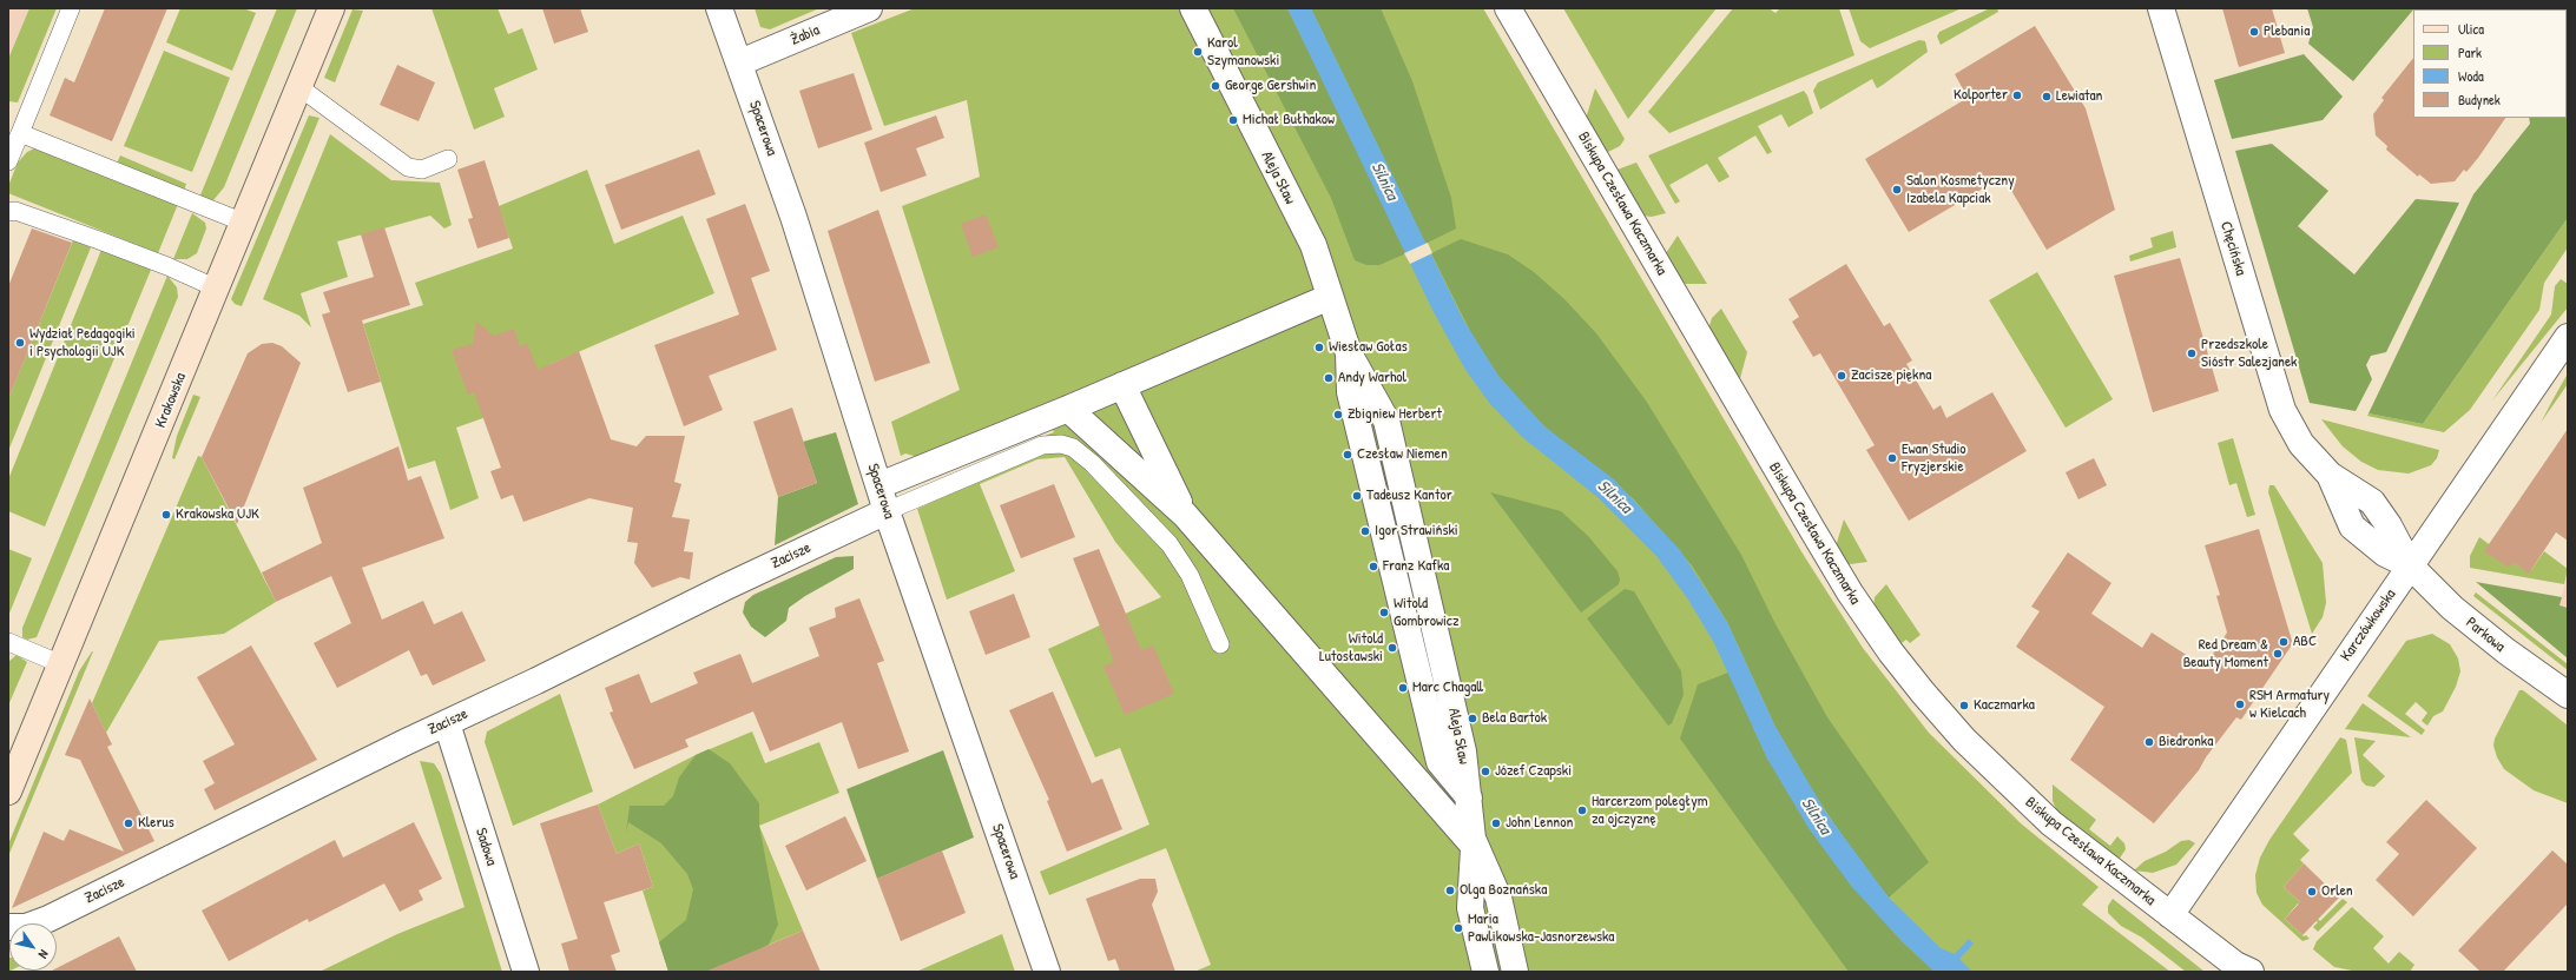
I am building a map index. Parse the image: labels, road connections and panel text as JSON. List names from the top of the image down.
{
  "streets": {
    "street": [
      "Żabia",
      "Spacerowa",
      "Aleja Sław",
      "Biskupa Czesława Kaczmarka",
      "Chęcińska",
      "Krakowska",
      "Zacisze",
      "Karczówkowska",
      "Parkowa",
      "Sadowa"
    ]
  },
  "crossings": [
    ["Żabia", "Spacerowa"],
    ["Spacerowa", "Zacisze"],
    ["Biskupa Czesława Kaczmarka", "Karczówkowska"],
    ["Chęcińska", "Karczówkowska"],
    ["Chęcińska", "Parkowa"],
    ["Zacisze", "Sadowa"],
    ["Karczówkowska", "Parkowa"]
  ],
  "water": ["Silnica"],
  "places": [
    "Plebania",
    "Karol Szymanowski",
    "George Gershwin",
    "Kolporter",
    "Lewiatan",
    "Michał Bułhakow",
    "Salon Kosmetyczny Izabela Kapciak",
    "Wydział Pedagogiki i Psychologii UJK",
    "Wiesław Gołas",
    "Przedszkole Sióstr Salezjanek",
    "Zacisze piękna",
    "Andy Warhol",
    "Zbigniew Herbert",
    "Czesław Niemen",
    "Ewan Studio Fryzjerskie",
    "Tadeusz Kantor",
    "Krakowska UJK",
    "Igor Strawiński",
    "Franz Kafka",
    "Witold Gombrowicz",
    "ABC",
    "Witold Lutosławski",
    "Red Dream & Beauty Moment",
    "Marc Chagall",
    "RSM Armatury w Kielcach",
    "Kaczmarka",
    "Bela Bartok",
    "Biedronka",
    "Józef Czapski",
    "Harcerzom poległym za ojczyznę",
    "Klerus",
    "John Lennon",
    "Olga Boznańska",
    "Orlen",
    "Maria Pawlikowska-Jasnorzewska"
  ],
  "legend": [
    "Ulica",
    "Park",
    "Woda",
    "Budynek"
  ],
  "north": "bottom right"
}
